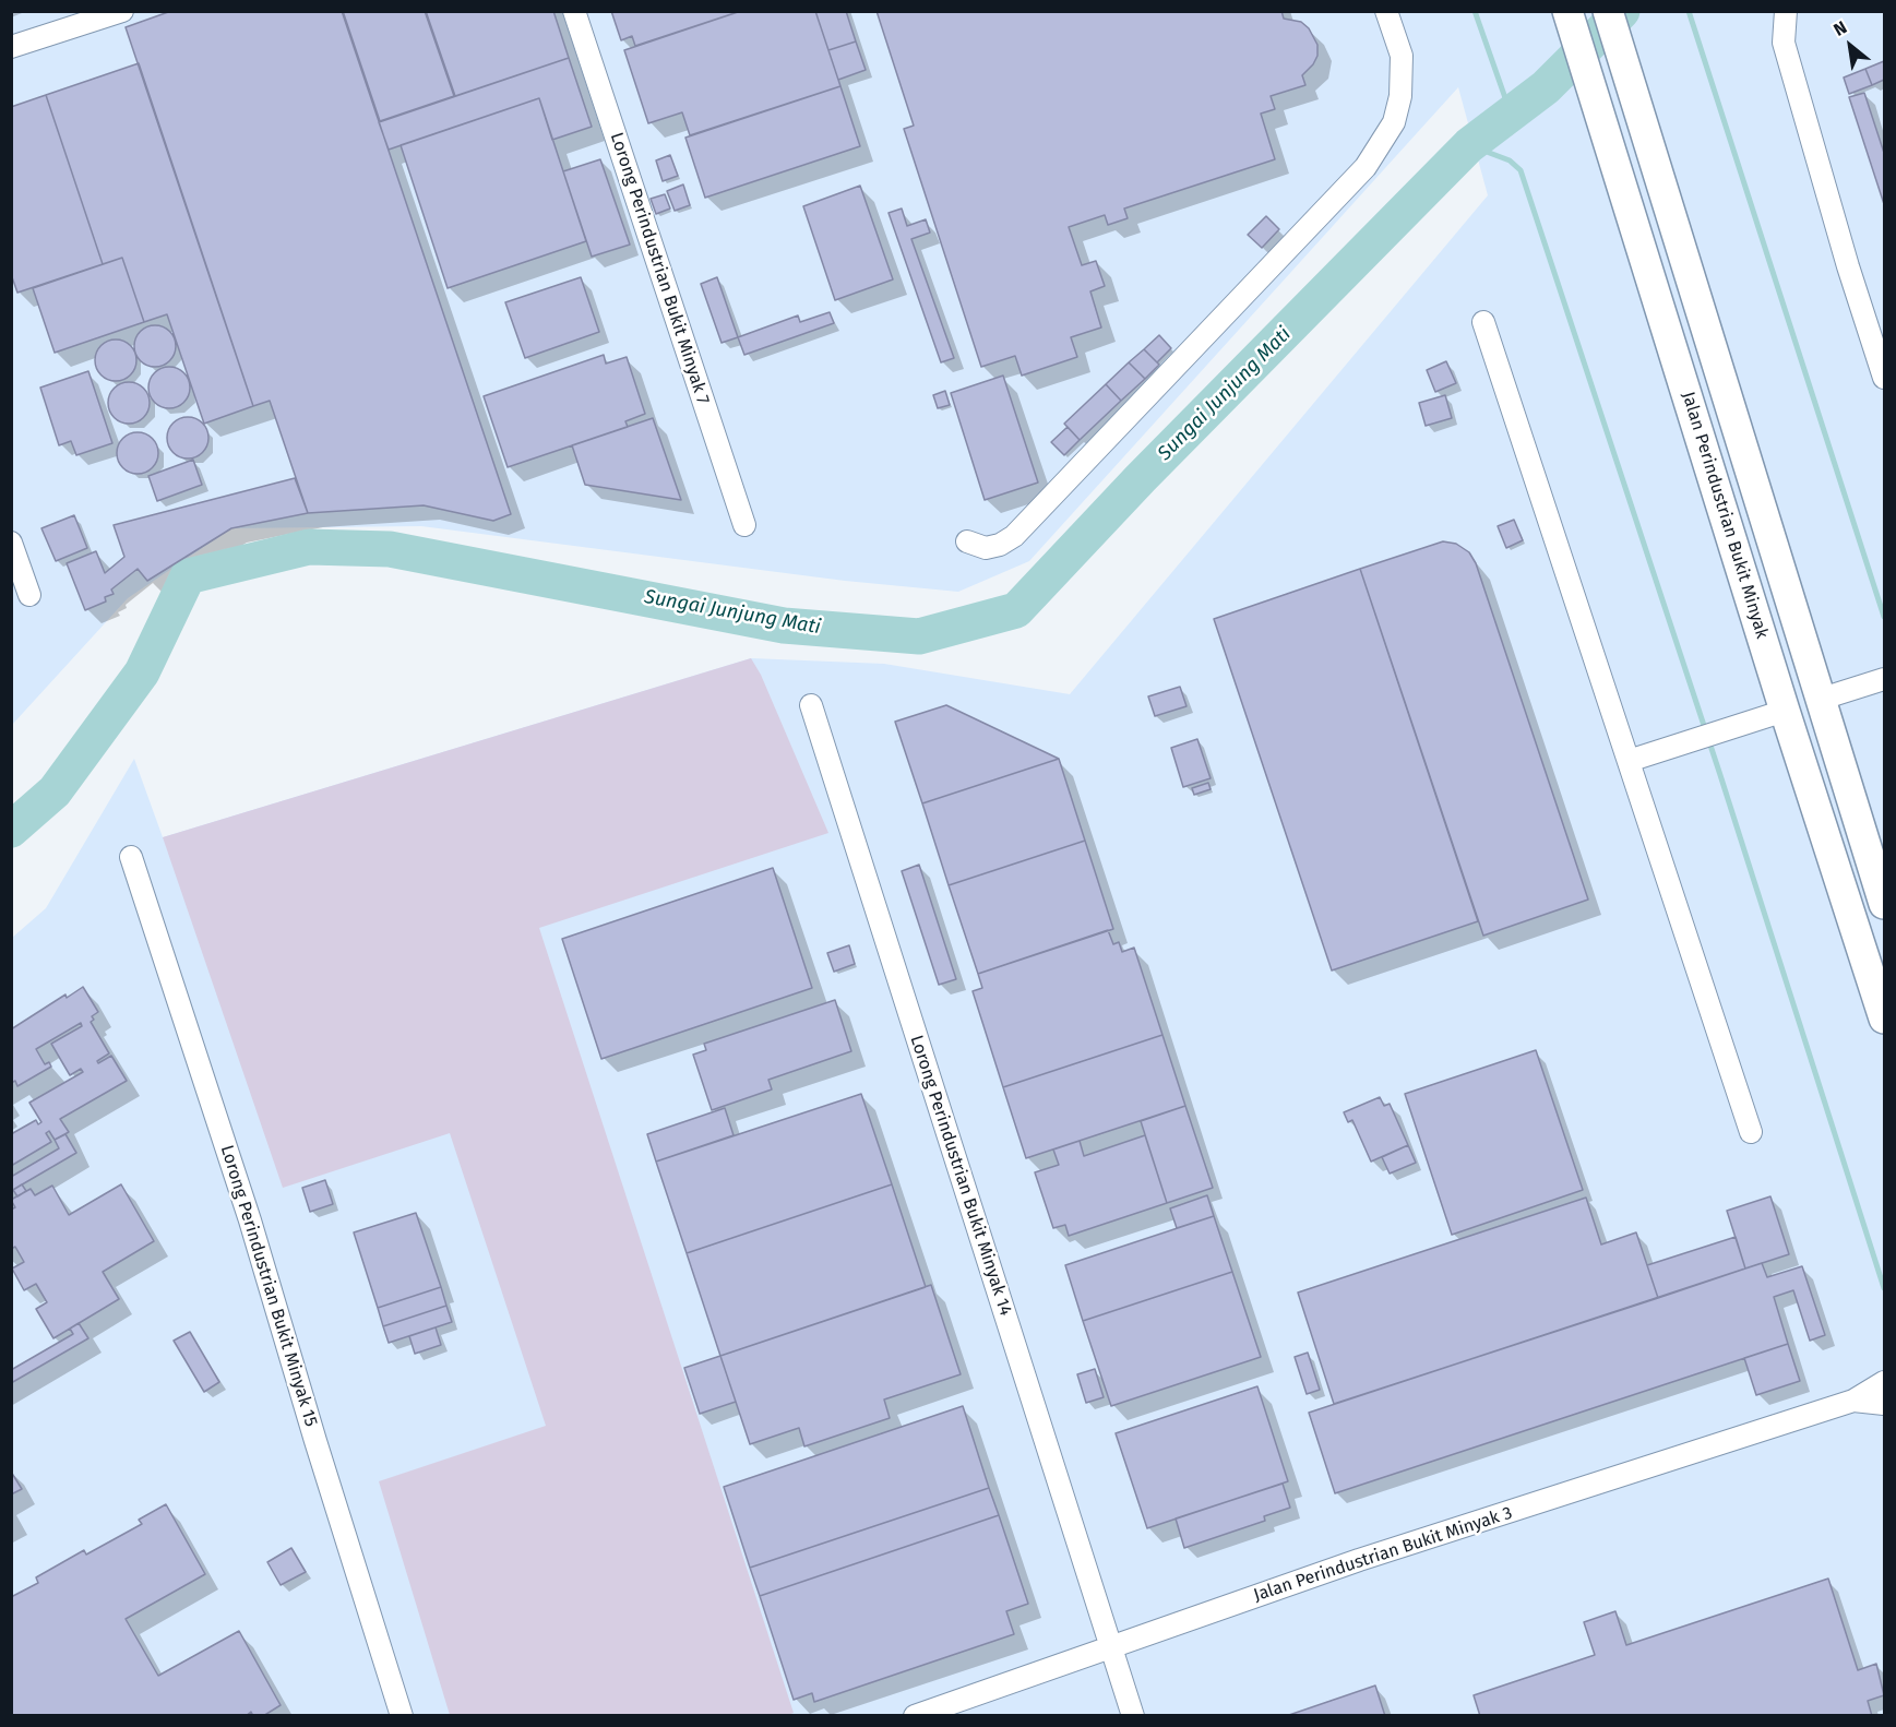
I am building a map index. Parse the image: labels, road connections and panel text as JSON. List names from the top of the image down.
{
  "streets": {
    "main road": ["Jalan Perindustrian Bukit Minyak"],
    "street": [
      "Lorong Perindustrian Bukit Minyak 7",
      "Lorong Perindustrian Bukit Minyak 14",
      "Lorong Perindustrian Bukit Minyak 15",
      "Jalan Perindustrian Bukit Minyak 3"
    ]
  },
  "crossings": [
    ["Lorong Perindustrian Bukit Minyak 14", "Jalan Perindustrian Bukit Minyak 3"]
  ],
  "water": ["Sungai Junjung Mati"],
  "north": "top left"
}
